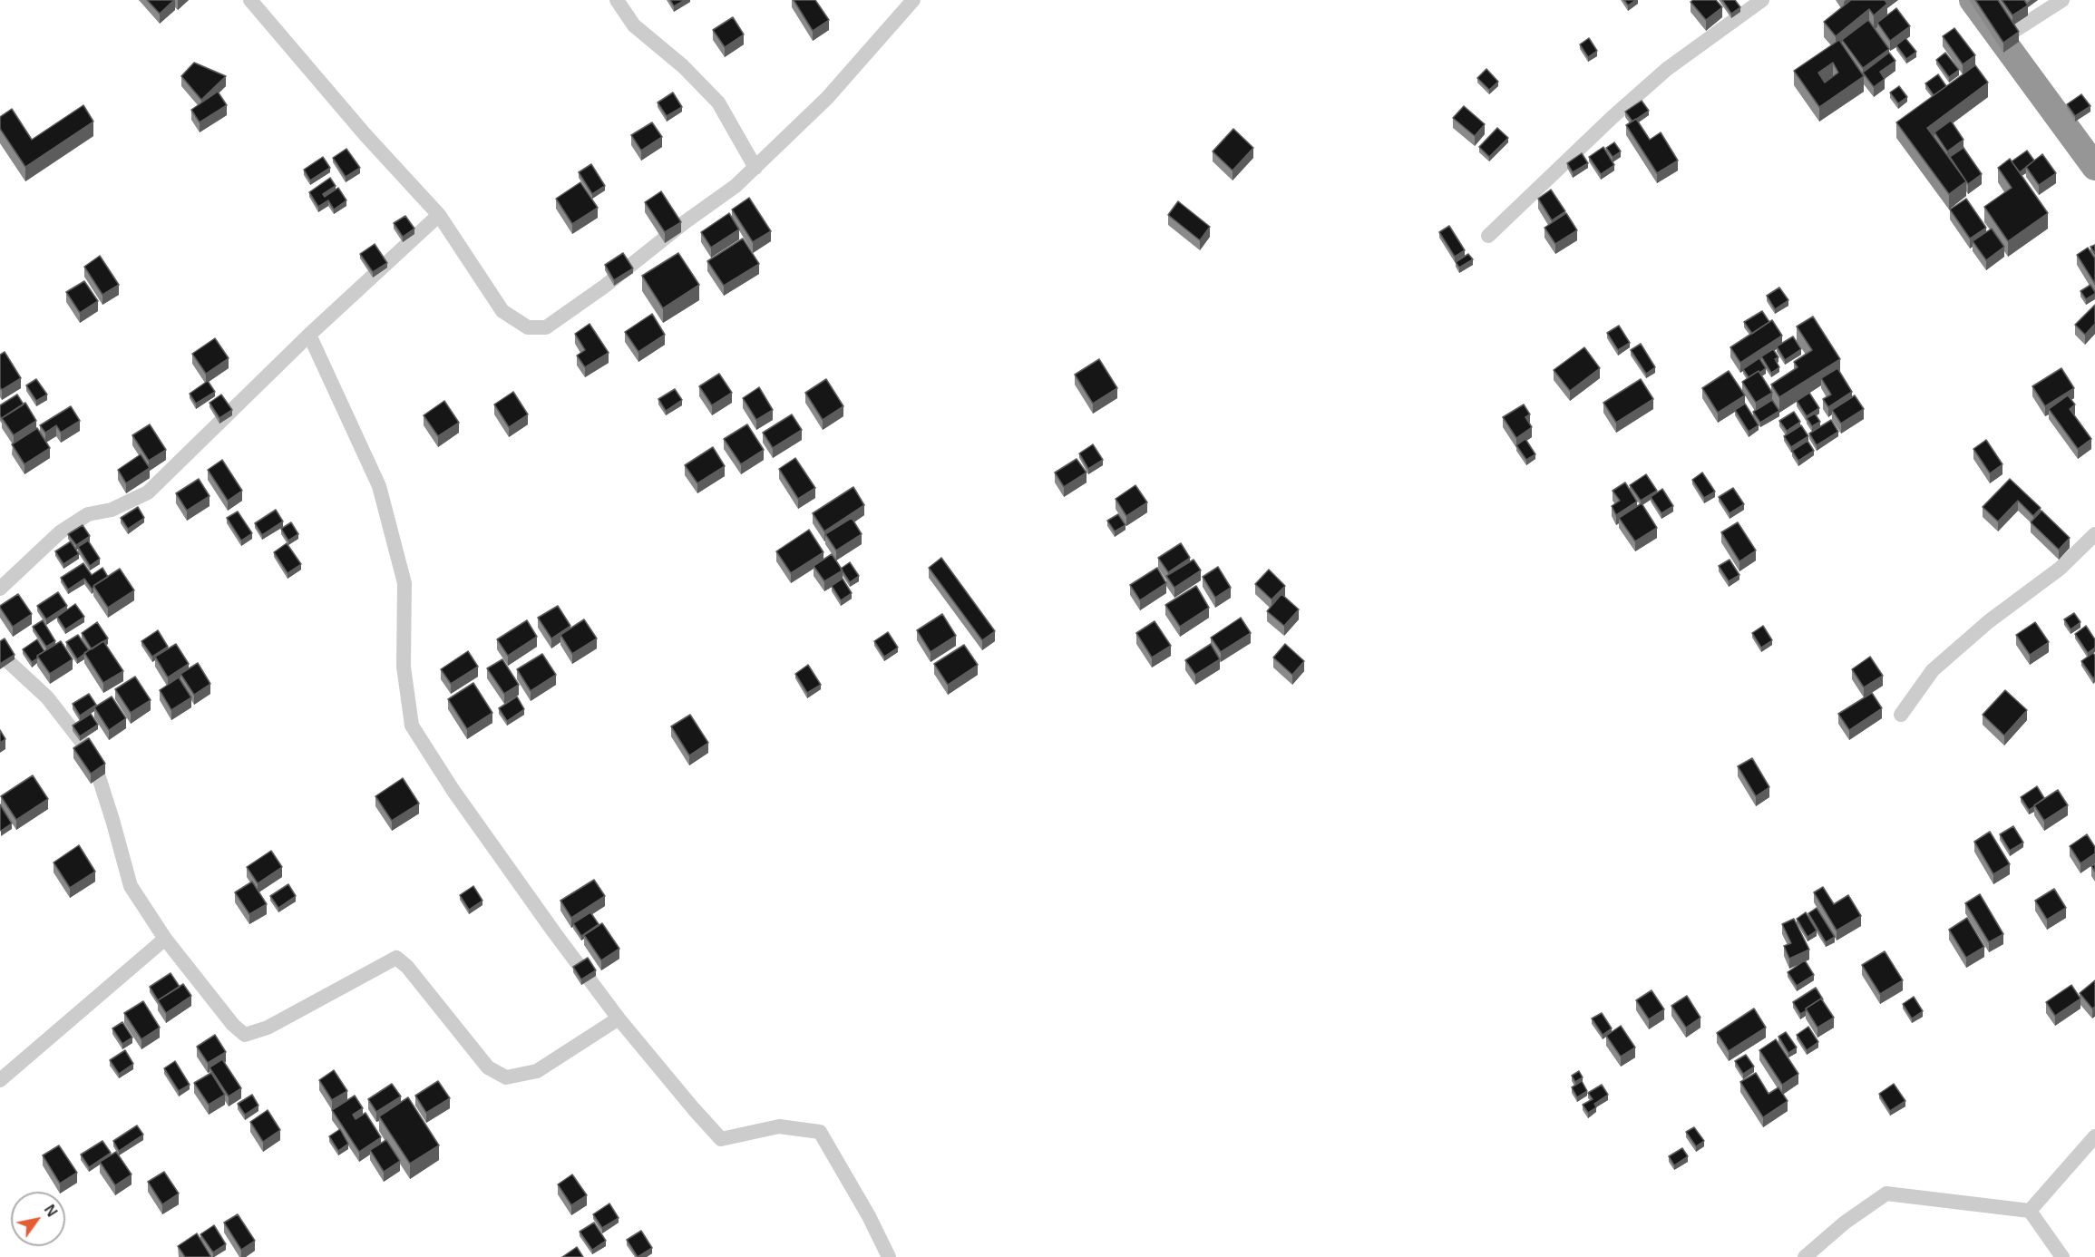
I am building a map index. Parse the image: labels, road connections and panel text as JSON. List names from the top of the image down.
{
  "north": "top right"
}
